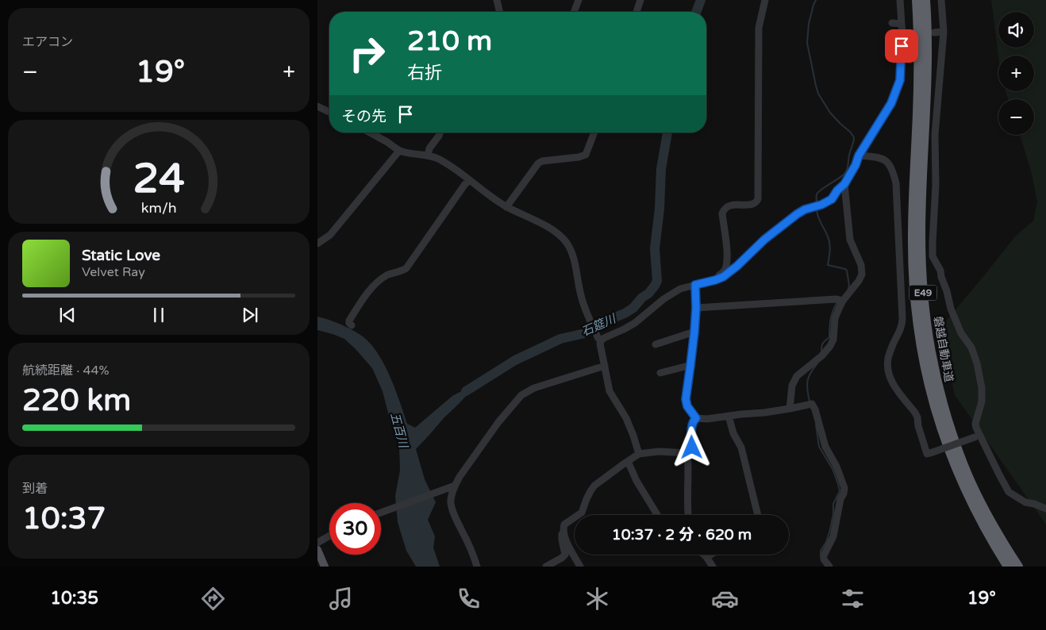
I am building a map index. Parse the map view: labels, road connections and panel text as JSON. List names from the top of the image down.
{
  "streets": {
    "highway": ["E49", "磐越自動車道"]
  },
  "water": ["石筵川", "五百川"],
  "page": {
    "tile": [
      "エアコン",
      ["航続距離 · 44%", "220 km"],
      ["到着", "10:37"]
    ],
    "map_buttons": ["+", "−"],
    "turn": ["210 m", "右折"],
    "heat": ["−", "19°", "+"],
    "then": "その先",
    "song": ["Static Love", "Velvet Ray"],
    "limit": "30",
    "trip": "10:37 · 2 分 · 620 m",
    "tabs": ["10:35", "19°"],
    "gauge": ["24", "km/h"]
  }
}
